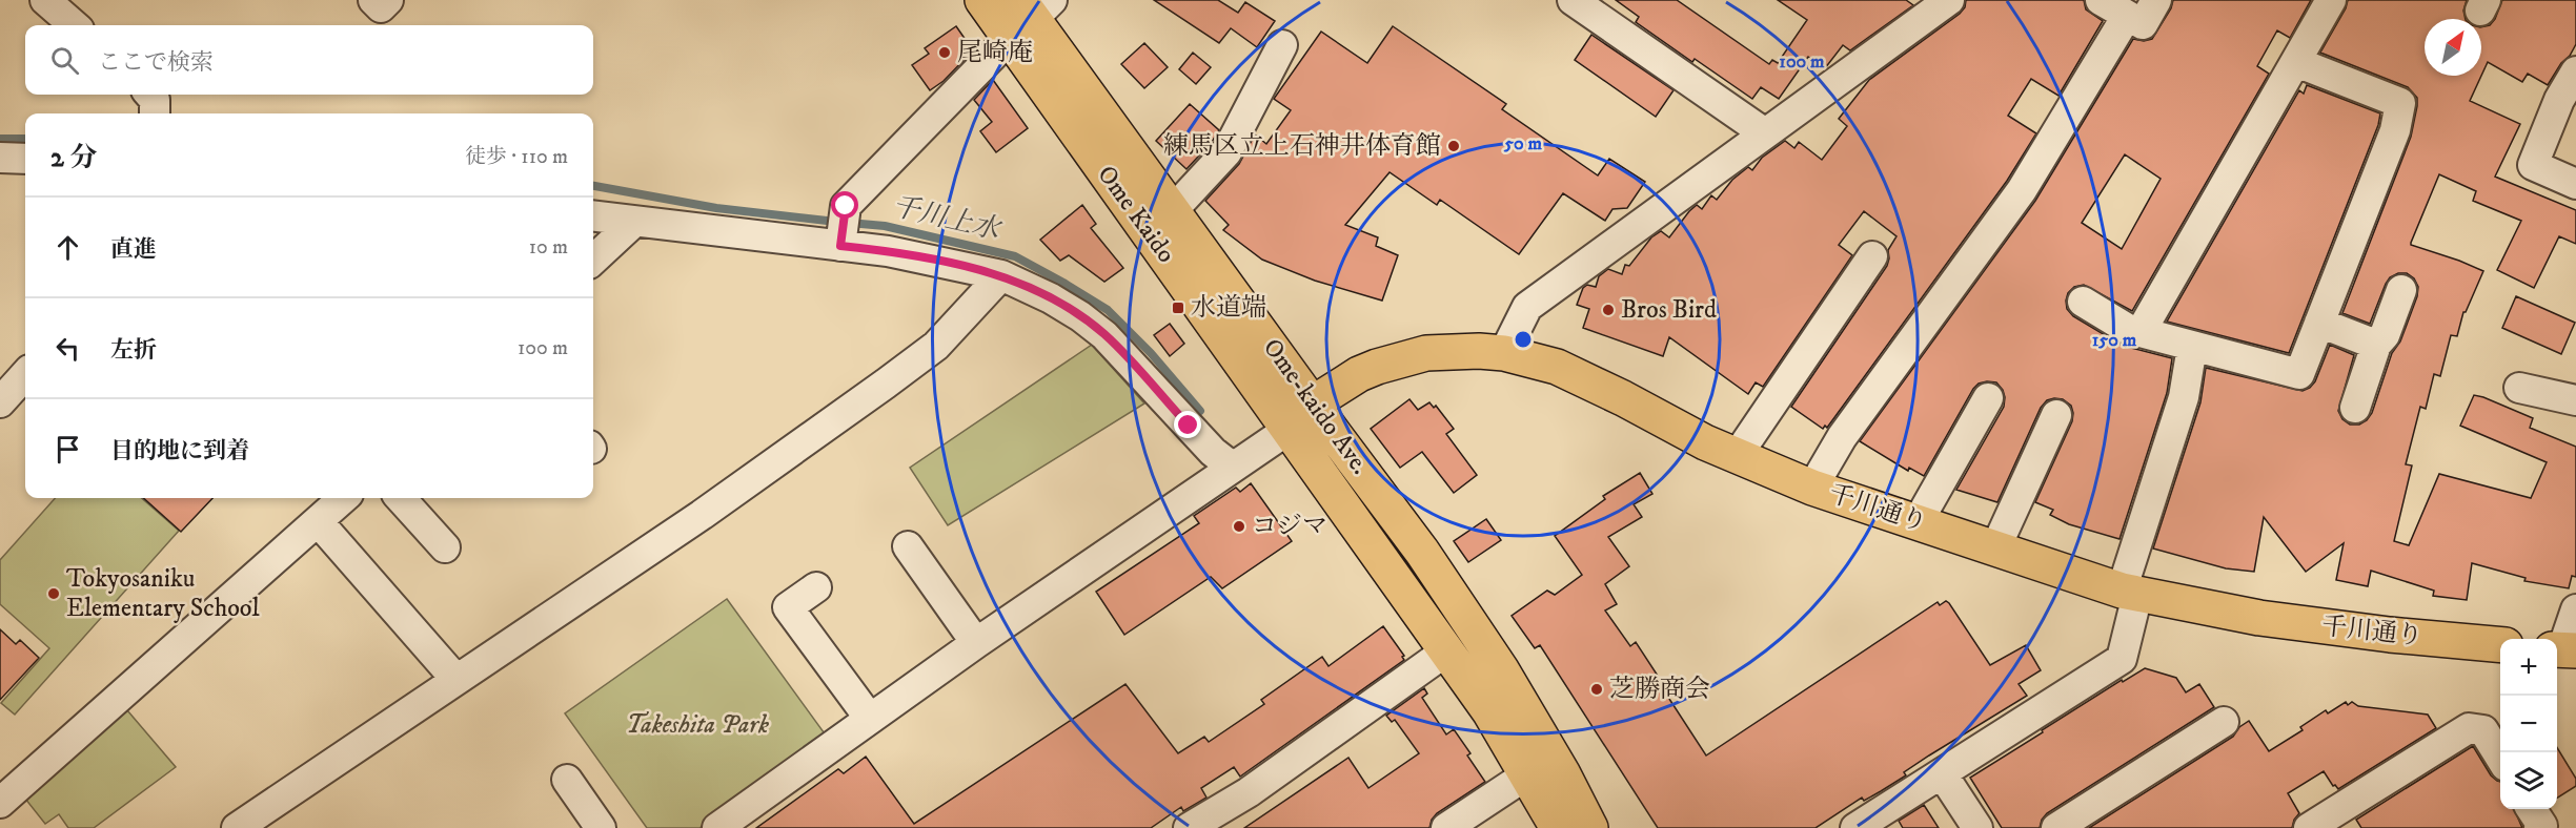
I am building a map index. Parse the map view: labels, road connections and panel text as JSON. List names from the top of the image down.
{
  "streets": {
    "main road": ["Ome Kaido", "Ome-kaido Ave.", "千川通り"]
  },
  "crossings": [
    ["Ome Kaido", "Ome-kaido Ave."],
    ["Ome Kaido", "千川通り"],
    ["Ome-kaido Ave.", "千川通り"]
  ],
  "water": ["千川上水"],
  "parks": ["Takeshita Park"],
  "places": {
    "other": [
      "尾崎庵",
      "練馬区立上石神井体育館",
      "Bros Bird",
      "コジマ",
      "Tokyosaniku Elementary School",
      "芝勝商会"
    ],
    "transit": ["水道端"]
  },
  "north": "top right",
  "page": {
    "search": "ここで検索",
    "heading": ["2 分", "徒歩 · 110 m"],
    "list": [
      ["直進", "10 m"],
      ["左折", "100 m"],
      "目的地に到着"
    ],
    "map_buttons": ["+", "−"]
  },
  "rings": ["100 m", "50 m", "150 m"]
}
